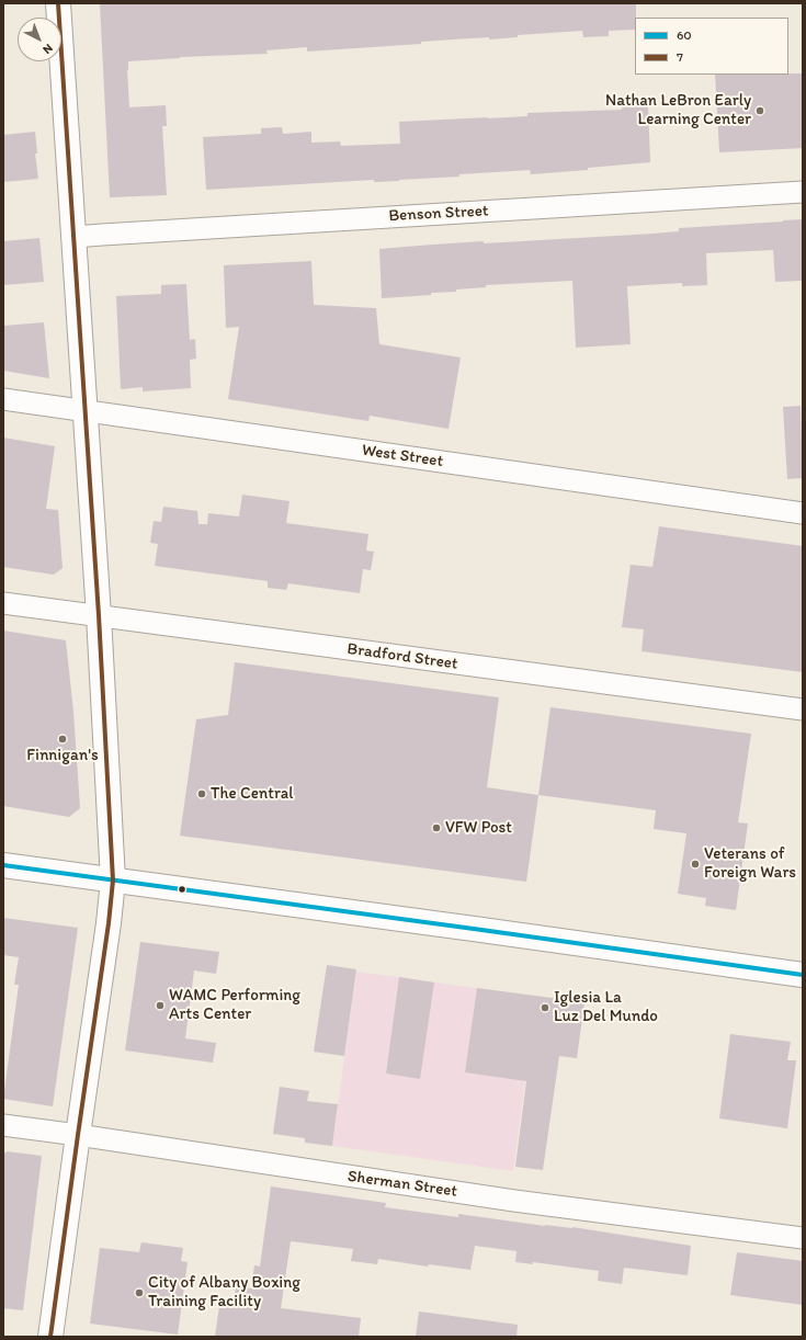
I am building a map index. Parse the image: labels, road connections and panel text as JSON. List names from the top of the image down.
{
  "streets": {
    "street": [
      "Benson Street",
      "West Street",
      "Bradford Street",
      "Sherman Street"
    ]
  },
  "places": [
    "Nathan LeBron Early Learning Center",
    "Finnigan's",
    "The Central",
    "VFW Post",
    "Veterans of Foreign Wars",
    "WAMC Performing Arts Center",
    "Iglesia La Luz Del Mundo",
    "City of Albany Boxing Training Facility"
  ],
  "lines": ["transit line 7", "transit line 60"],
  "legend": ["60", "7"],
  "north": "bottom right"
}
